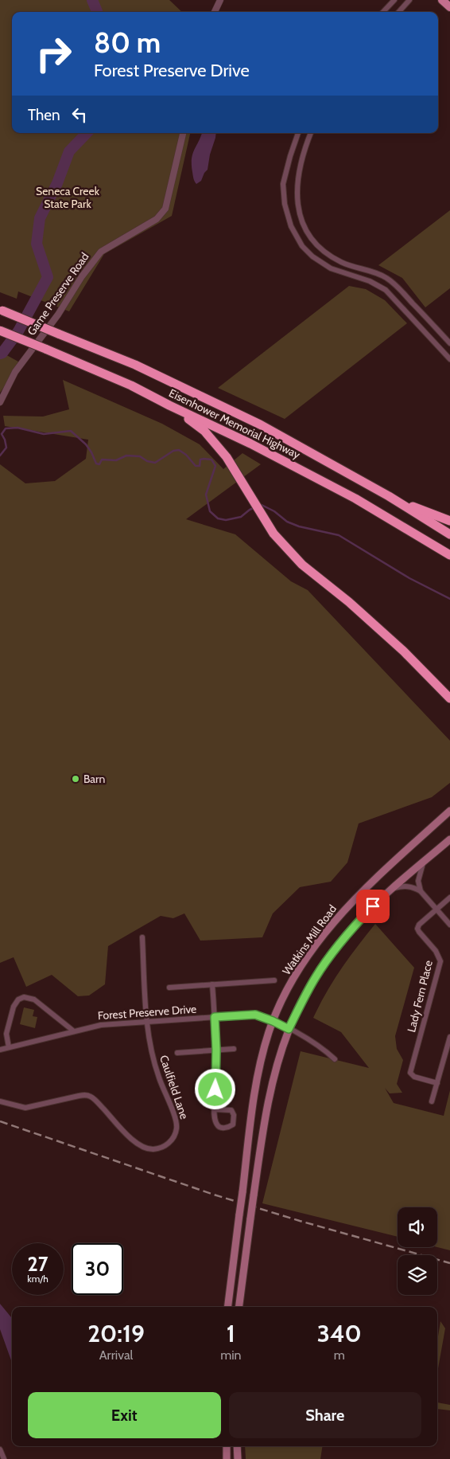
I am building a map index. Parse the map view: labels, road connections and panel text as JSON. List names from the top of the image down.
{
  "streets": {
    "highway": ["Eisenhower Memorial Highway"],
    "main road": ["Watkins Mill Road"],
    "street": [
      "Game Preserve Road",
      "Lady Fern Place",
      "Forest Preserve Drive",
      "Caulfield Lane"
    ]
  },
  "crossings": [
    ["Watkins Mill Road", "Forest Preserve Drive"],
    ["Forest Preserve Drive", "Caulfield Lane"]
  ],
  "parks": ["Seneca Creek State Park"],
  "places": ["Barn"],
  "page": {
    "turn": ["80 m", "Forest Preserve Drive"],
    "then": "Then",
    "speed": "27 km/h",
    "limit": "30",
    "eta": [
      "20:19",
      "Arrival",
      "1",
      "min",
      "340",
      "m"
    ],
    "buttons": ["Exit", "Share"]
  }
}
